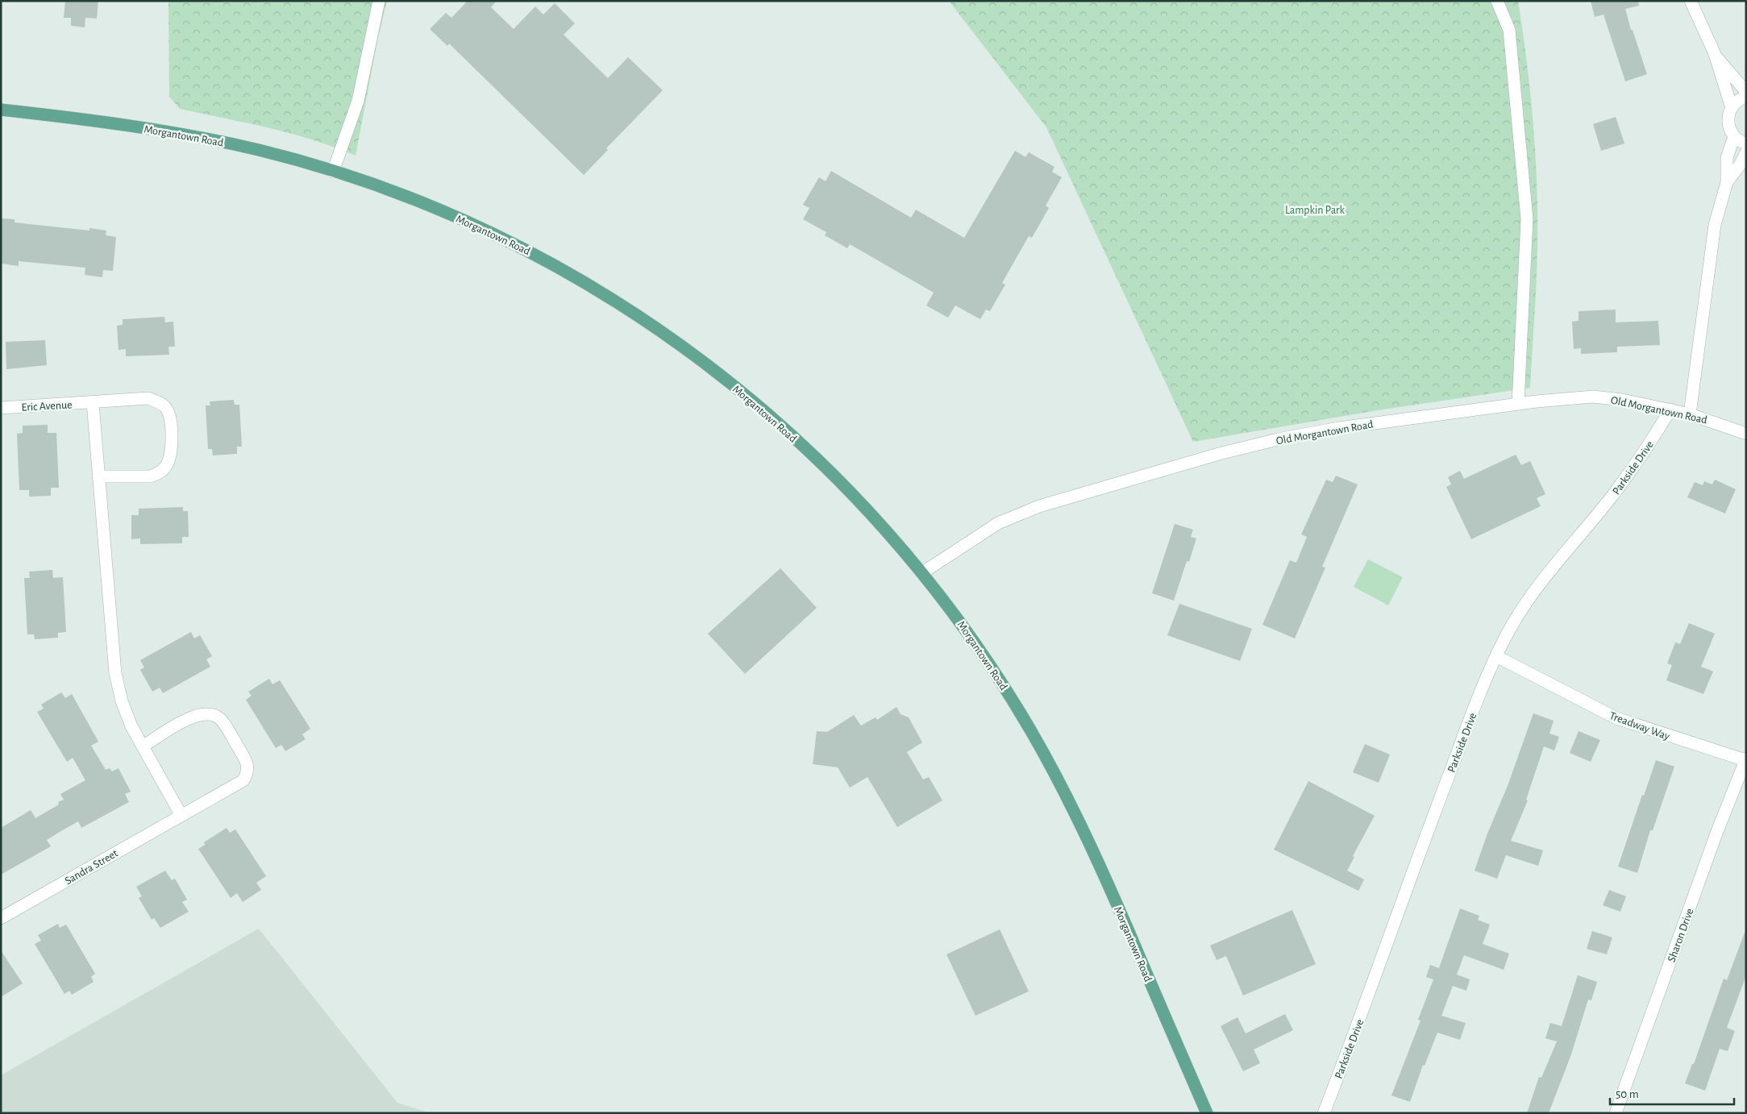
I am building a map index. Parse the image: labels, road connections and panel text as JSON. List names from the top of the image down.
{
  "streets": {
    "main road": ["Morgantown Road"],
    "street": [
      "Eric Avenue",
      "Old Morgantown Road",
      "Parkside Drive",
      "Treadway Way",
      "Sandra Street",
      "Sharon Drive"
    ]
  },
  "crossings": [
    ["Morgantown Road", "Old Morgantown Road"],
    ["Old Morgantown Road", "Parkside Drive"],
    ["Parkside Drive", "Treadway Way"],
    ["Treadway Way", "Sharon Drive"]
  ],
  "parks": ["Lampkin Park"],
  "scale_bar": "50 m"
}
